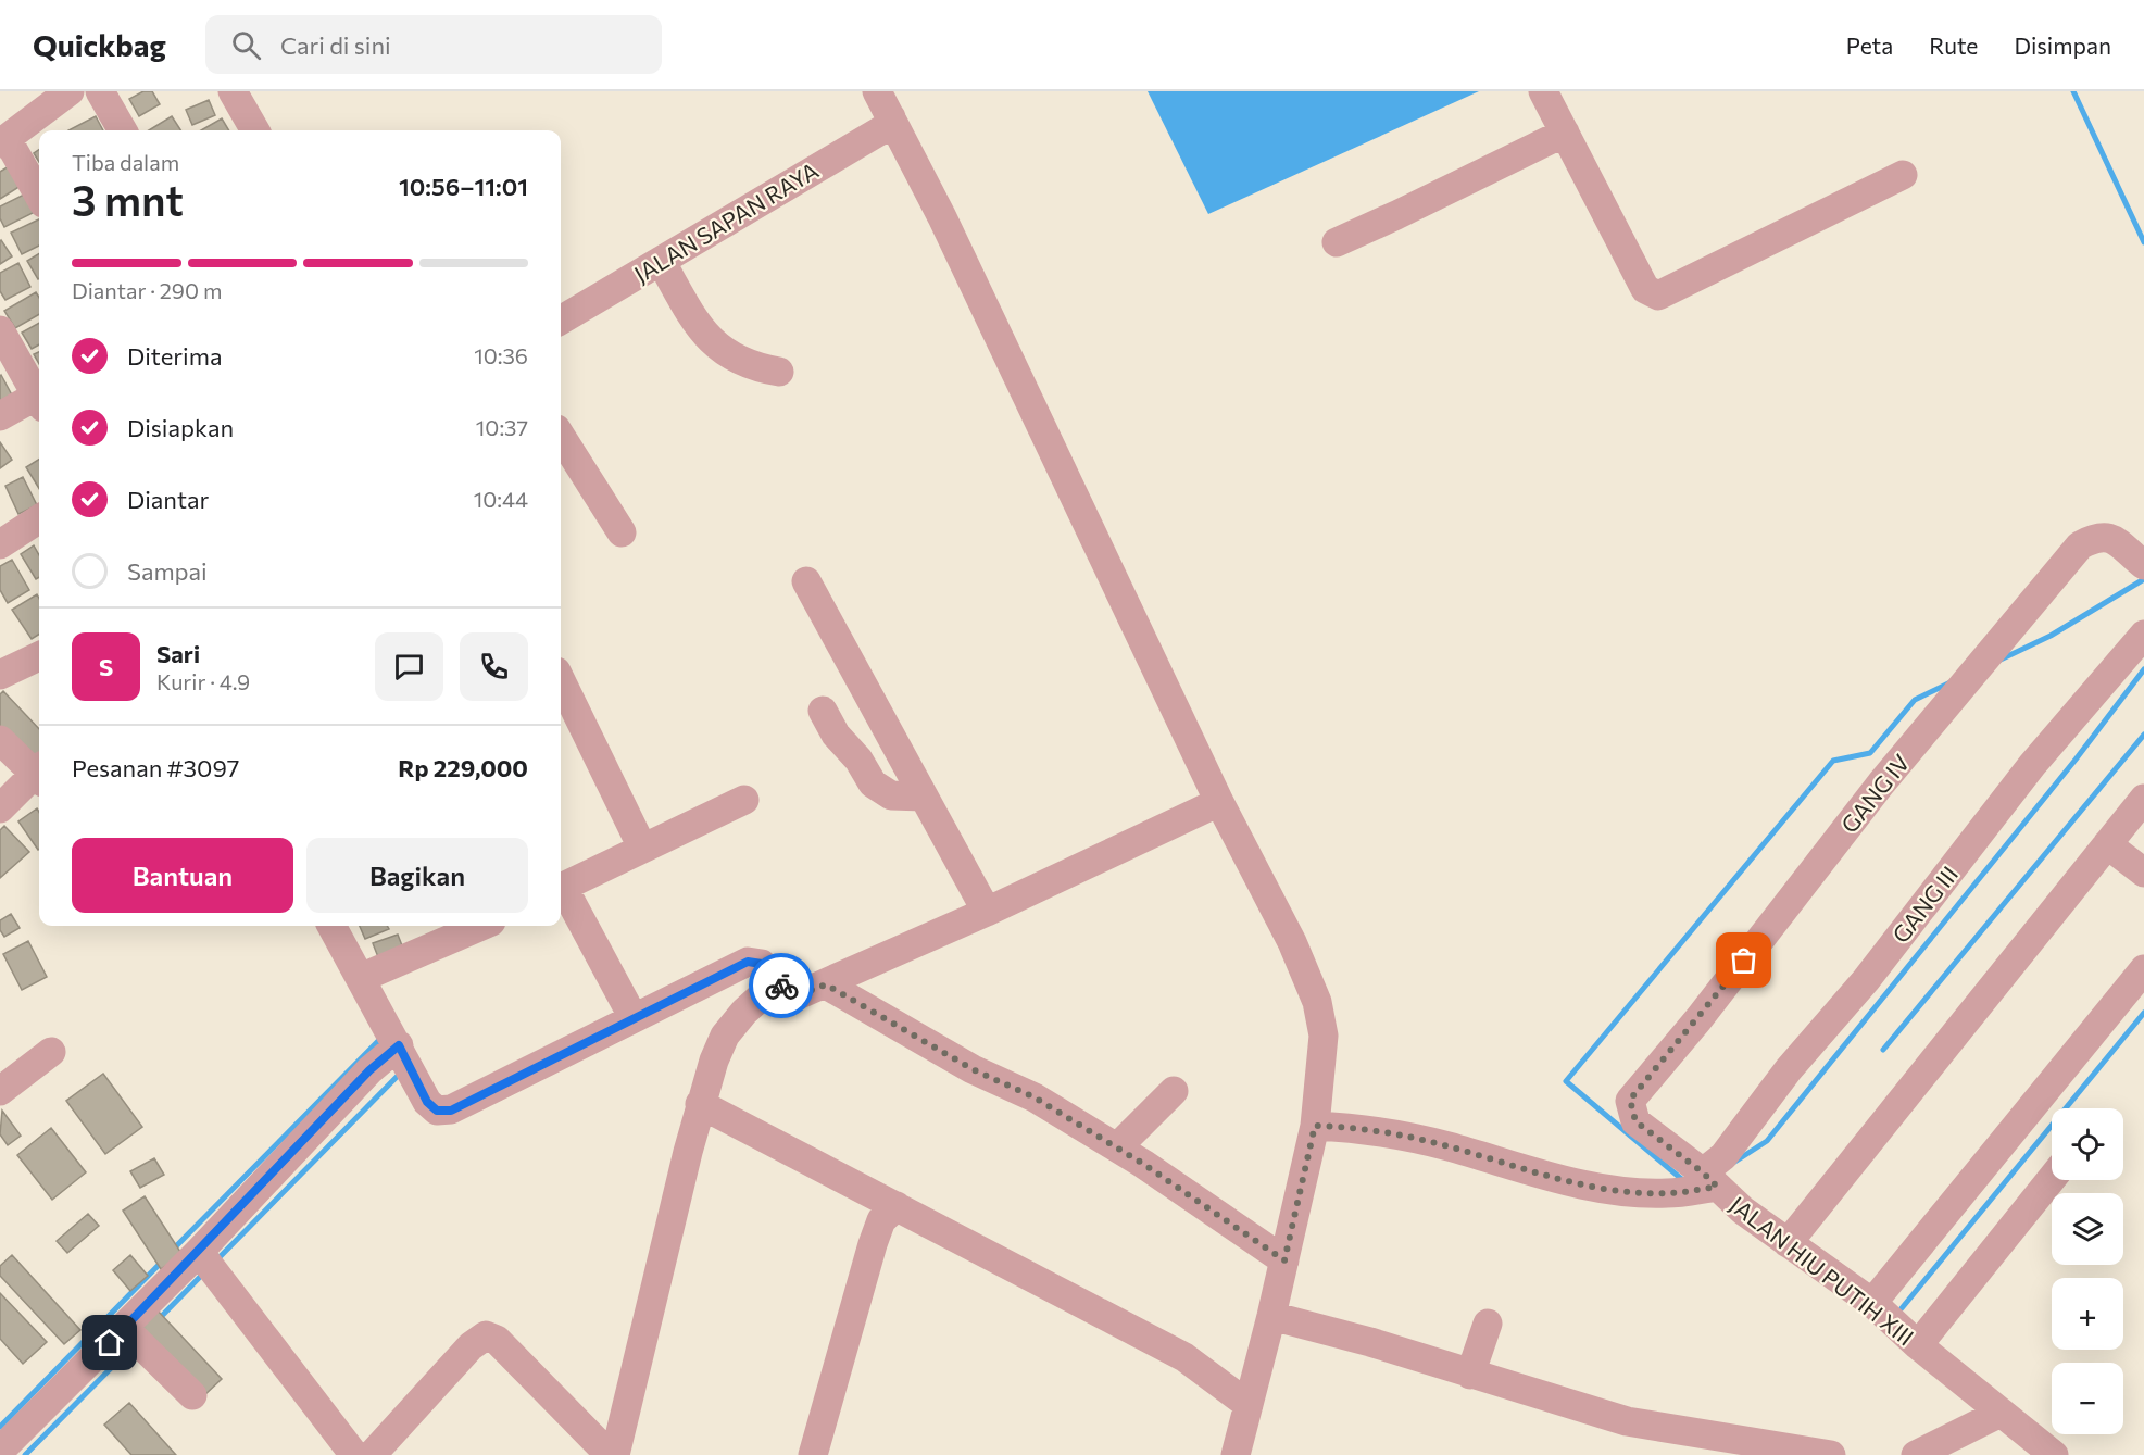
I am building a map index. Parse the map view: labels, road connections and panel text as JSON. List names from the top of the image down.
{
  "streets": {
    "street": [
      "JALAN SAPAN RAYA",
      "GANG IV",
      "GANG III",
      "JALAN HIU PUTIH XIII"
    ]
  },
  "crossings": [
    ["GANG IV", "JALAN HIU PUTIH XIII"],
    ["GANG III", "JALAN HIU PUTIH XIII"]
  ],
  "page": {
    "header": "Quickbag",
    "search": "Cari di sini",
    "nav": ["Peta", "Rute", "Disimpan"],
    "heading": ["3 mnt", "Tiba dalam", "10:56–11:01"],
    "panel": [
      "Sari",
      "Kurir · 4.9",
      "Pesanan #3097",
      "Rp 229,000"
    ],
    "bar": "Diantar · 290 m",
    "list": [
      ["Diterima", "10:36"],
      ["Disiapkan", "10:37"],
      ["Diantar", "10:44"],
      "Sampai"
    ],
    "round": "S",
    "buttons": ["Bantuan", "Bagikan"],
    "map_buttons": ["+", "−"]
  }
}
